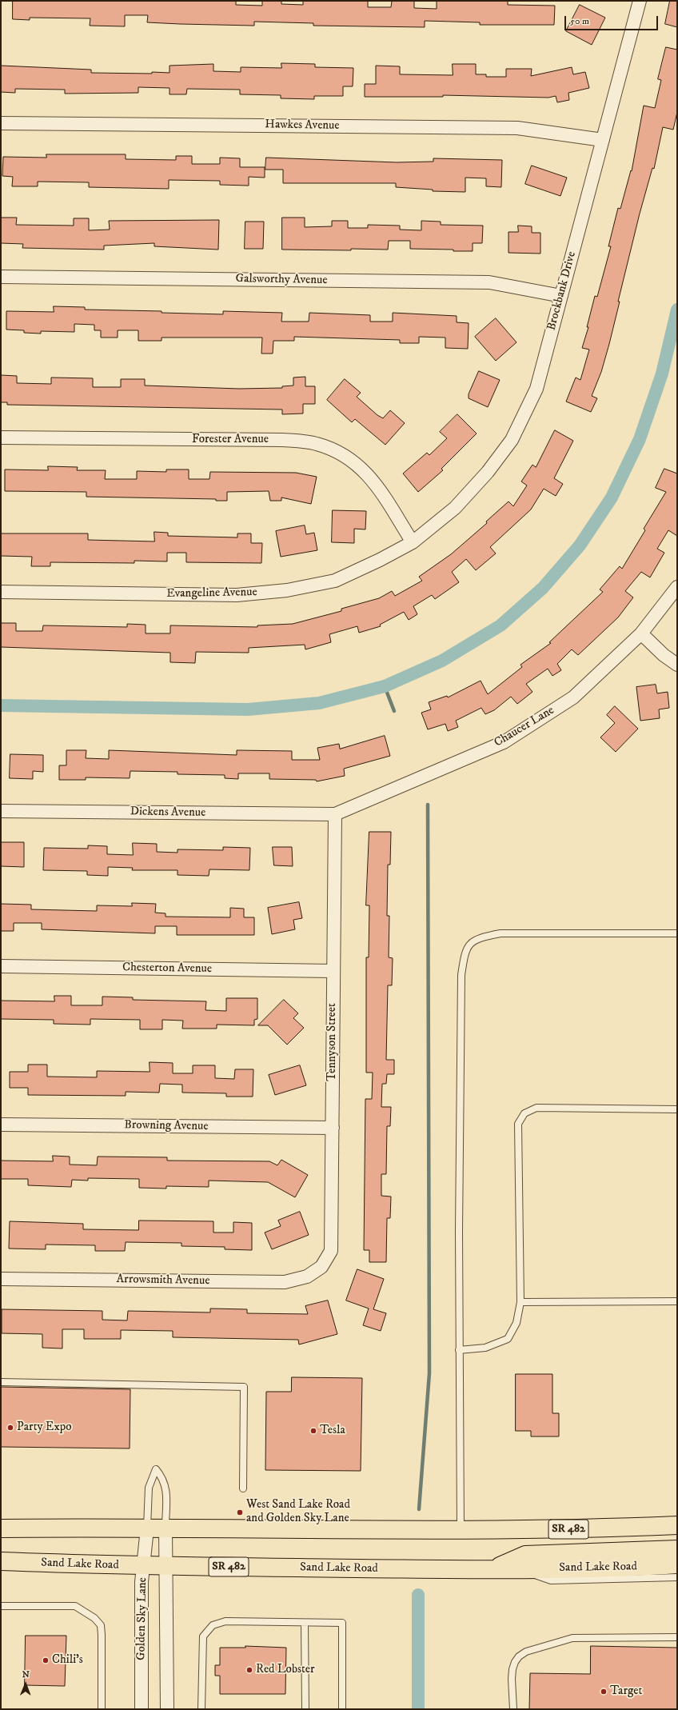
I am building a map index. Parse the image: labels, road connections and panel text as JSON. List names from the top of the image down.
{
  "streets": {
    "main road": ["SR 482", "Sand Lake Road"],
    "street": [
      "Hawkes Avenue",
      "Galsworthy Avenue",
      "Brockbank Drive",
      "Forester Avenue",
      "Evangeline Avenue",
      "Chaucer Lane",
      "Dickens Avenue",
      "Chesterton Avenue",
      "Tennyson Street",
      "Browning Avenue",
      "Arrowsmith Avenue",
      "Golden Sky Lane"
    ]
  },
  "crossings": [
    ["Hawkes Avenue", "Brockbank Drive"],
    ["Galsworthy Avenue", "Brockbank Drive"],
    ["Brockbank Drive", "Forester Avenue"],
    ["Brockbank Drive", "Evangeline Avenue"],
    ["Forester Avenue", "Evangeline Avenue"],
    ["Chaucer Lane", "Dickens Avenue"],
    ["Chaucer Lane", "Tennyson Street"],
    ["Dickens Avenue", "Tennyson Street"],
    ["Chesterton Avenue", "Tennyson Street"],
    ["Tennyson Street", "Browning Avenue"],
    ["Tennyson Street", "Arrowsmith Avenue"],
    ["SR 482", "Golden Sky Lane"],
    ["Sand Lake Road", "Golden Sky Lane"]
  ],
  "places": [
    "Party Expo",
    "Tesla",
    "West Sand Lake Road and Golden Sky Lane",
    "Chili's",
    "Red Lobster",
    "Target"
  ],
  "scale_bar": "50 m",
  "north": "top"
}
